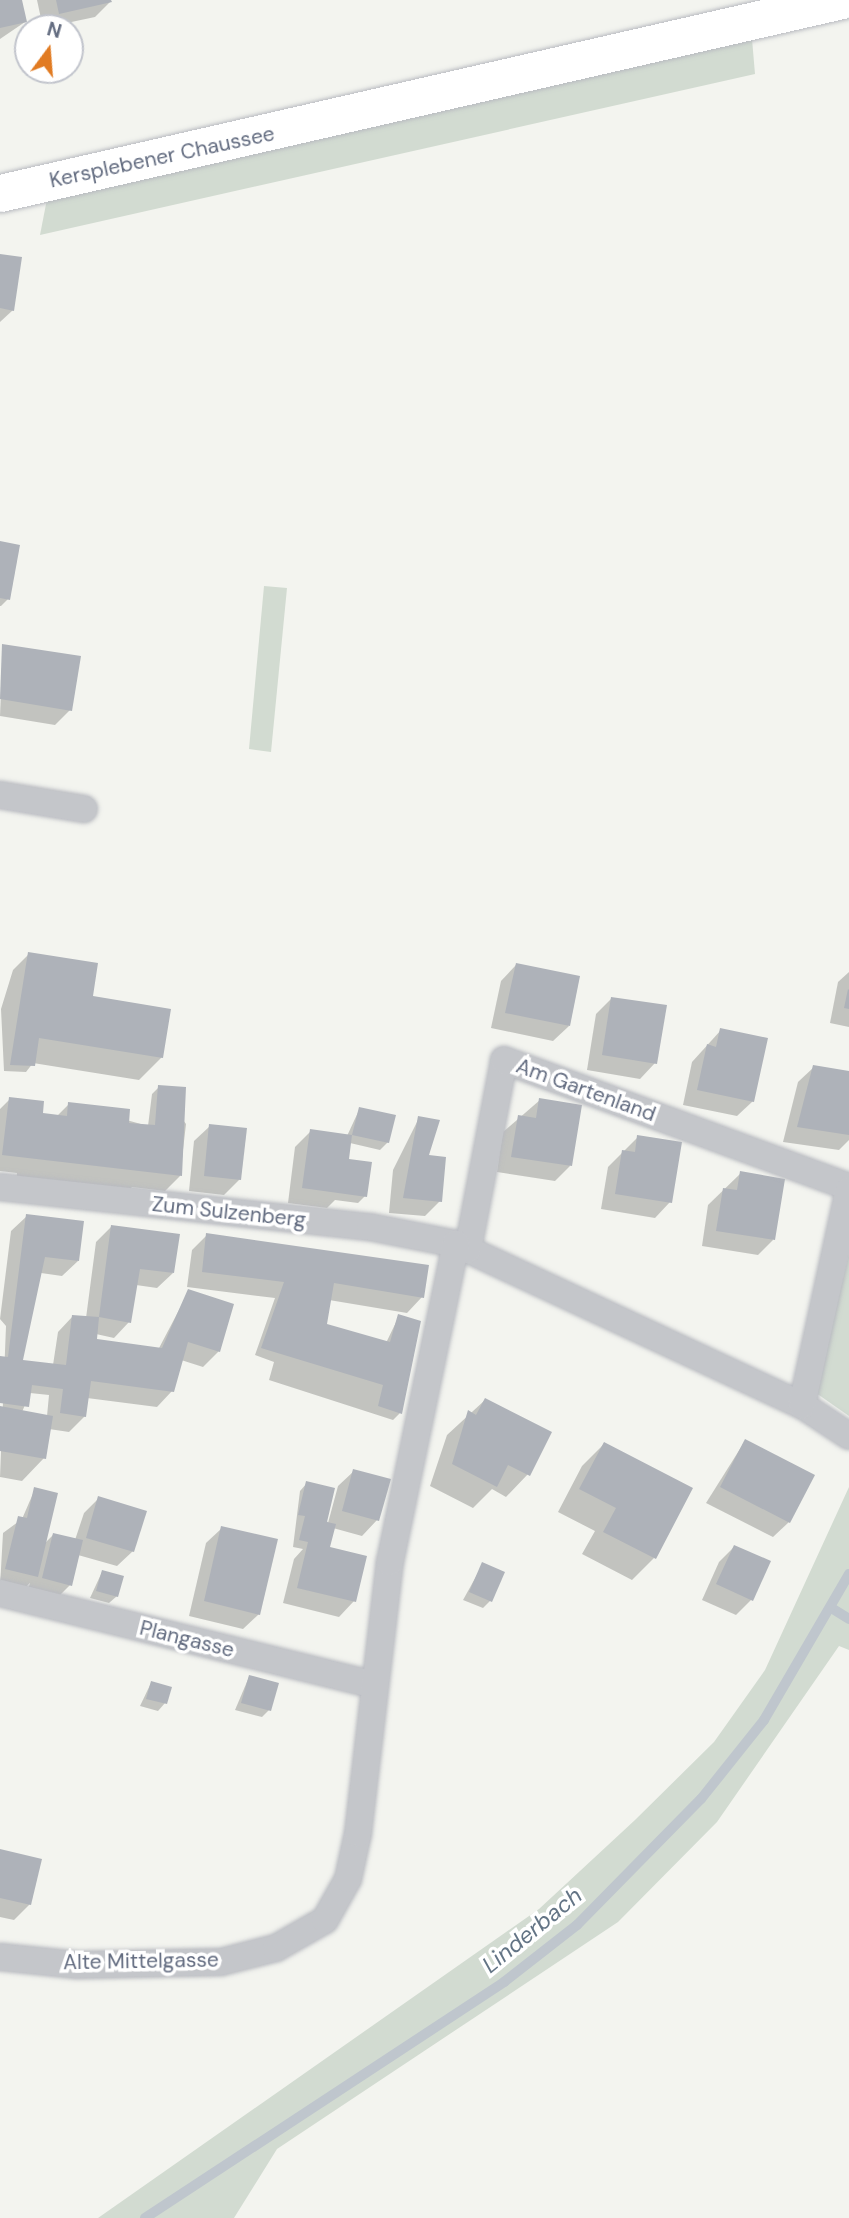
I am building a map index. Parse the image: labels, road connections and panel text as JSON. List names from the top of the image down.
{
  "streets": {
    "main road": ["Kersplebener Chaussee"],
    "street": [
      "Am Gartenland",
      "Zum Sulzenberg",
      "Plangasse",
      "Alte Mittelgasse"
    ]
  },
  "crossings": [
    ["Am Gartenland", "Zum Sulzenberg"],
    ["Plangasse", "Alte Mittelgasse"]
  ],
  "water": ["Linderbach"],
  "north": "top"
}
